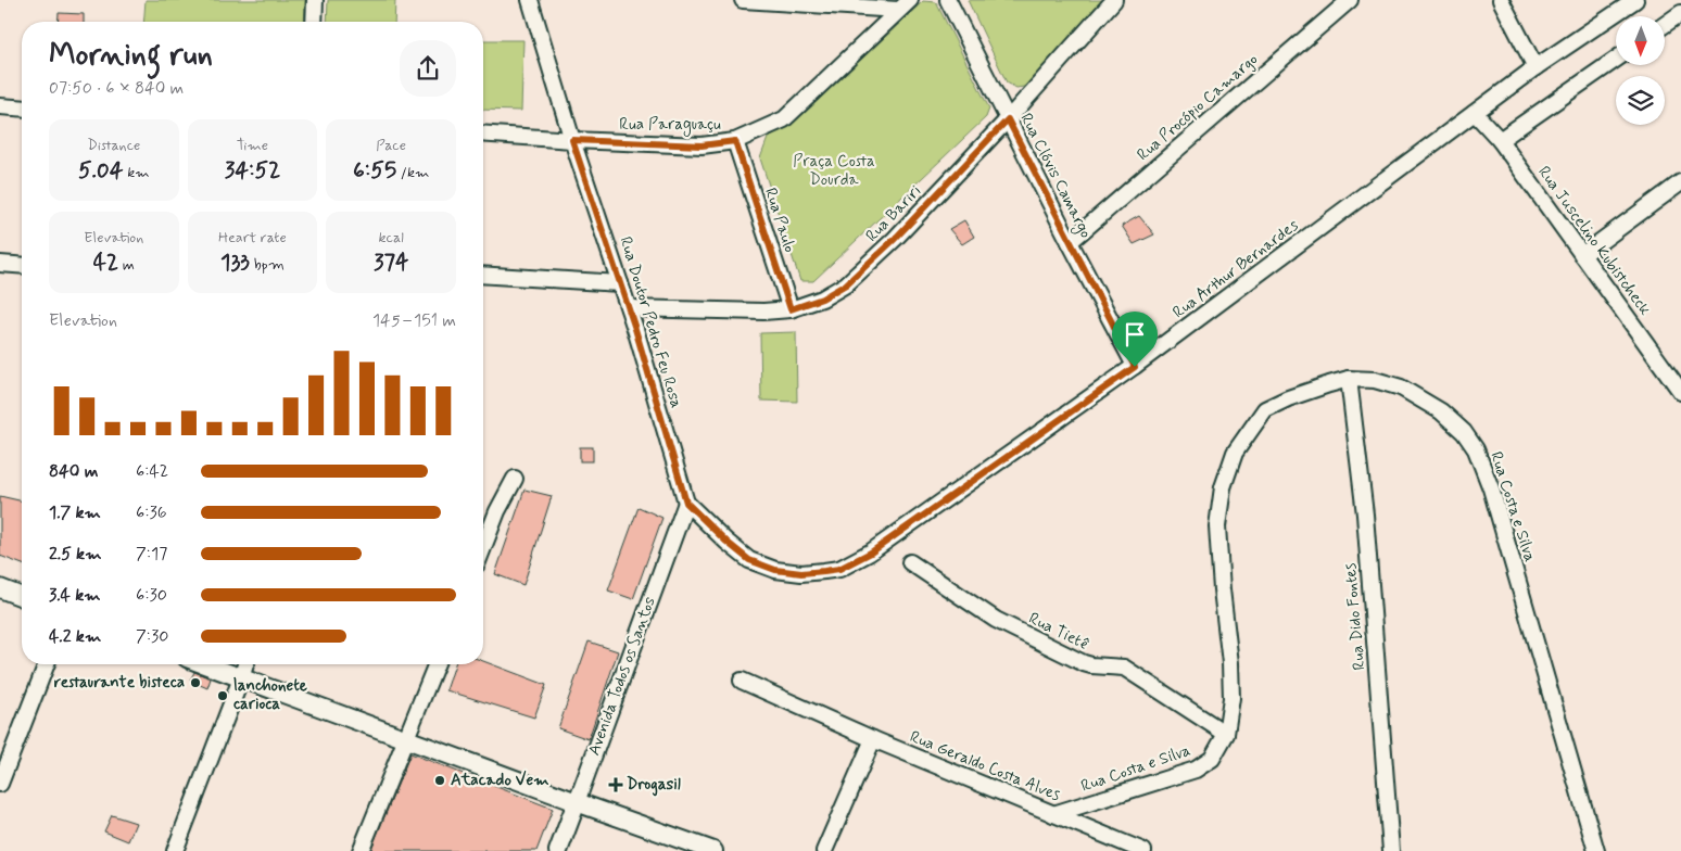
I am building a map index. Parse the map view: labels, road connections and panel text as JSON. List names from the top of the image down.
{
  "streets": {
    "street": [
      "Rua Procópio Camargo",
      "Rua Paraguaçu",
      "Rua Clóvis Camargo",
      "Rua Bariri",
      "Rua Paulo",
      "Rua Juscelino Kubistcheck",
      "Rua Arthur Bernardes",
      "Rua Doutor Pedro Feu Rosa",
      "Rua Costa e Silva",
      "Rua Dido Fontes",
      "Rua Tietê",
      "Avenida Todos os Santos",
      "Rua Geraldo Costa Alves"
    ]
  },
  "crossings": [
    ["Rua Procópio Camargo", "Rua Clóvis Camargo"],
    ["Rua Paraguaçu", "Rua Paulo"],
    ["Rua Paraguaçu", "Rua Doutor Pedro Feu Rosa"],
    ["Rua Clóvis Camargo", "Rua Bariri"],
    ["Rua Clóvis Camargo", "Rua Arthur Bernardes"],
    ["Rua Bariri", "Rua Paulo"],
    ["Rua Bariri", "Rua Doutor Pedro Feu Rosa"],
    ["Rua Juscelino Kubistcheck", "Rua Arthur Bernardes"],
    ["Rua Arthur Bernardes", "Rua Doutor Pedro Feu Rosa"],
    ["Rua Doutor Pedro Feu Rosa", "Avenida Todos os Santos"],
    ["Rua Costa e Silva", "Rua Dido Fontes"],
    ["Rua Costa e Silva", "Rua Tietê"],
    ["Rua Costa e Silva", "Rua Geraldo Costa Alves"]
  ],
  "parks": ["Praça Costa Dourda"],
  "places": {
    "other": ["restaurante bisteca", "lanchonete carioca", "Atacado Vem"],
    "health": ["Drogasil"]
  },
  "north": "bottom",
  "page": {
    "heading": ["Morning run", "07:50 · 6 × 840 m"],
    "stats": [
      ["Distance", "5.04 km"],
      ["Time", "34:52"],
      ["Pace", "6:55 /km"],
      ["Elevation", "42 m"],
      ["Heart rate", "133 bpm"],
      ["kcal", "374"]
    ],
    "chart": ["Elevation", "145–151 m"],
    "list": [
      {
        "name": "840 m",
        "note": "6:42"
      },
      {
        "name": "1.7 km",
        "note": "6:36"
      },
      {
        "name": "2.5 km",
        "note": "7:17"
      },
      {
        "name": "3.4 km",
        "note": "6:30"
      },
      {
        "name": "4.2 km",
        "note": "7:30"
      }
    ]
  }
}
